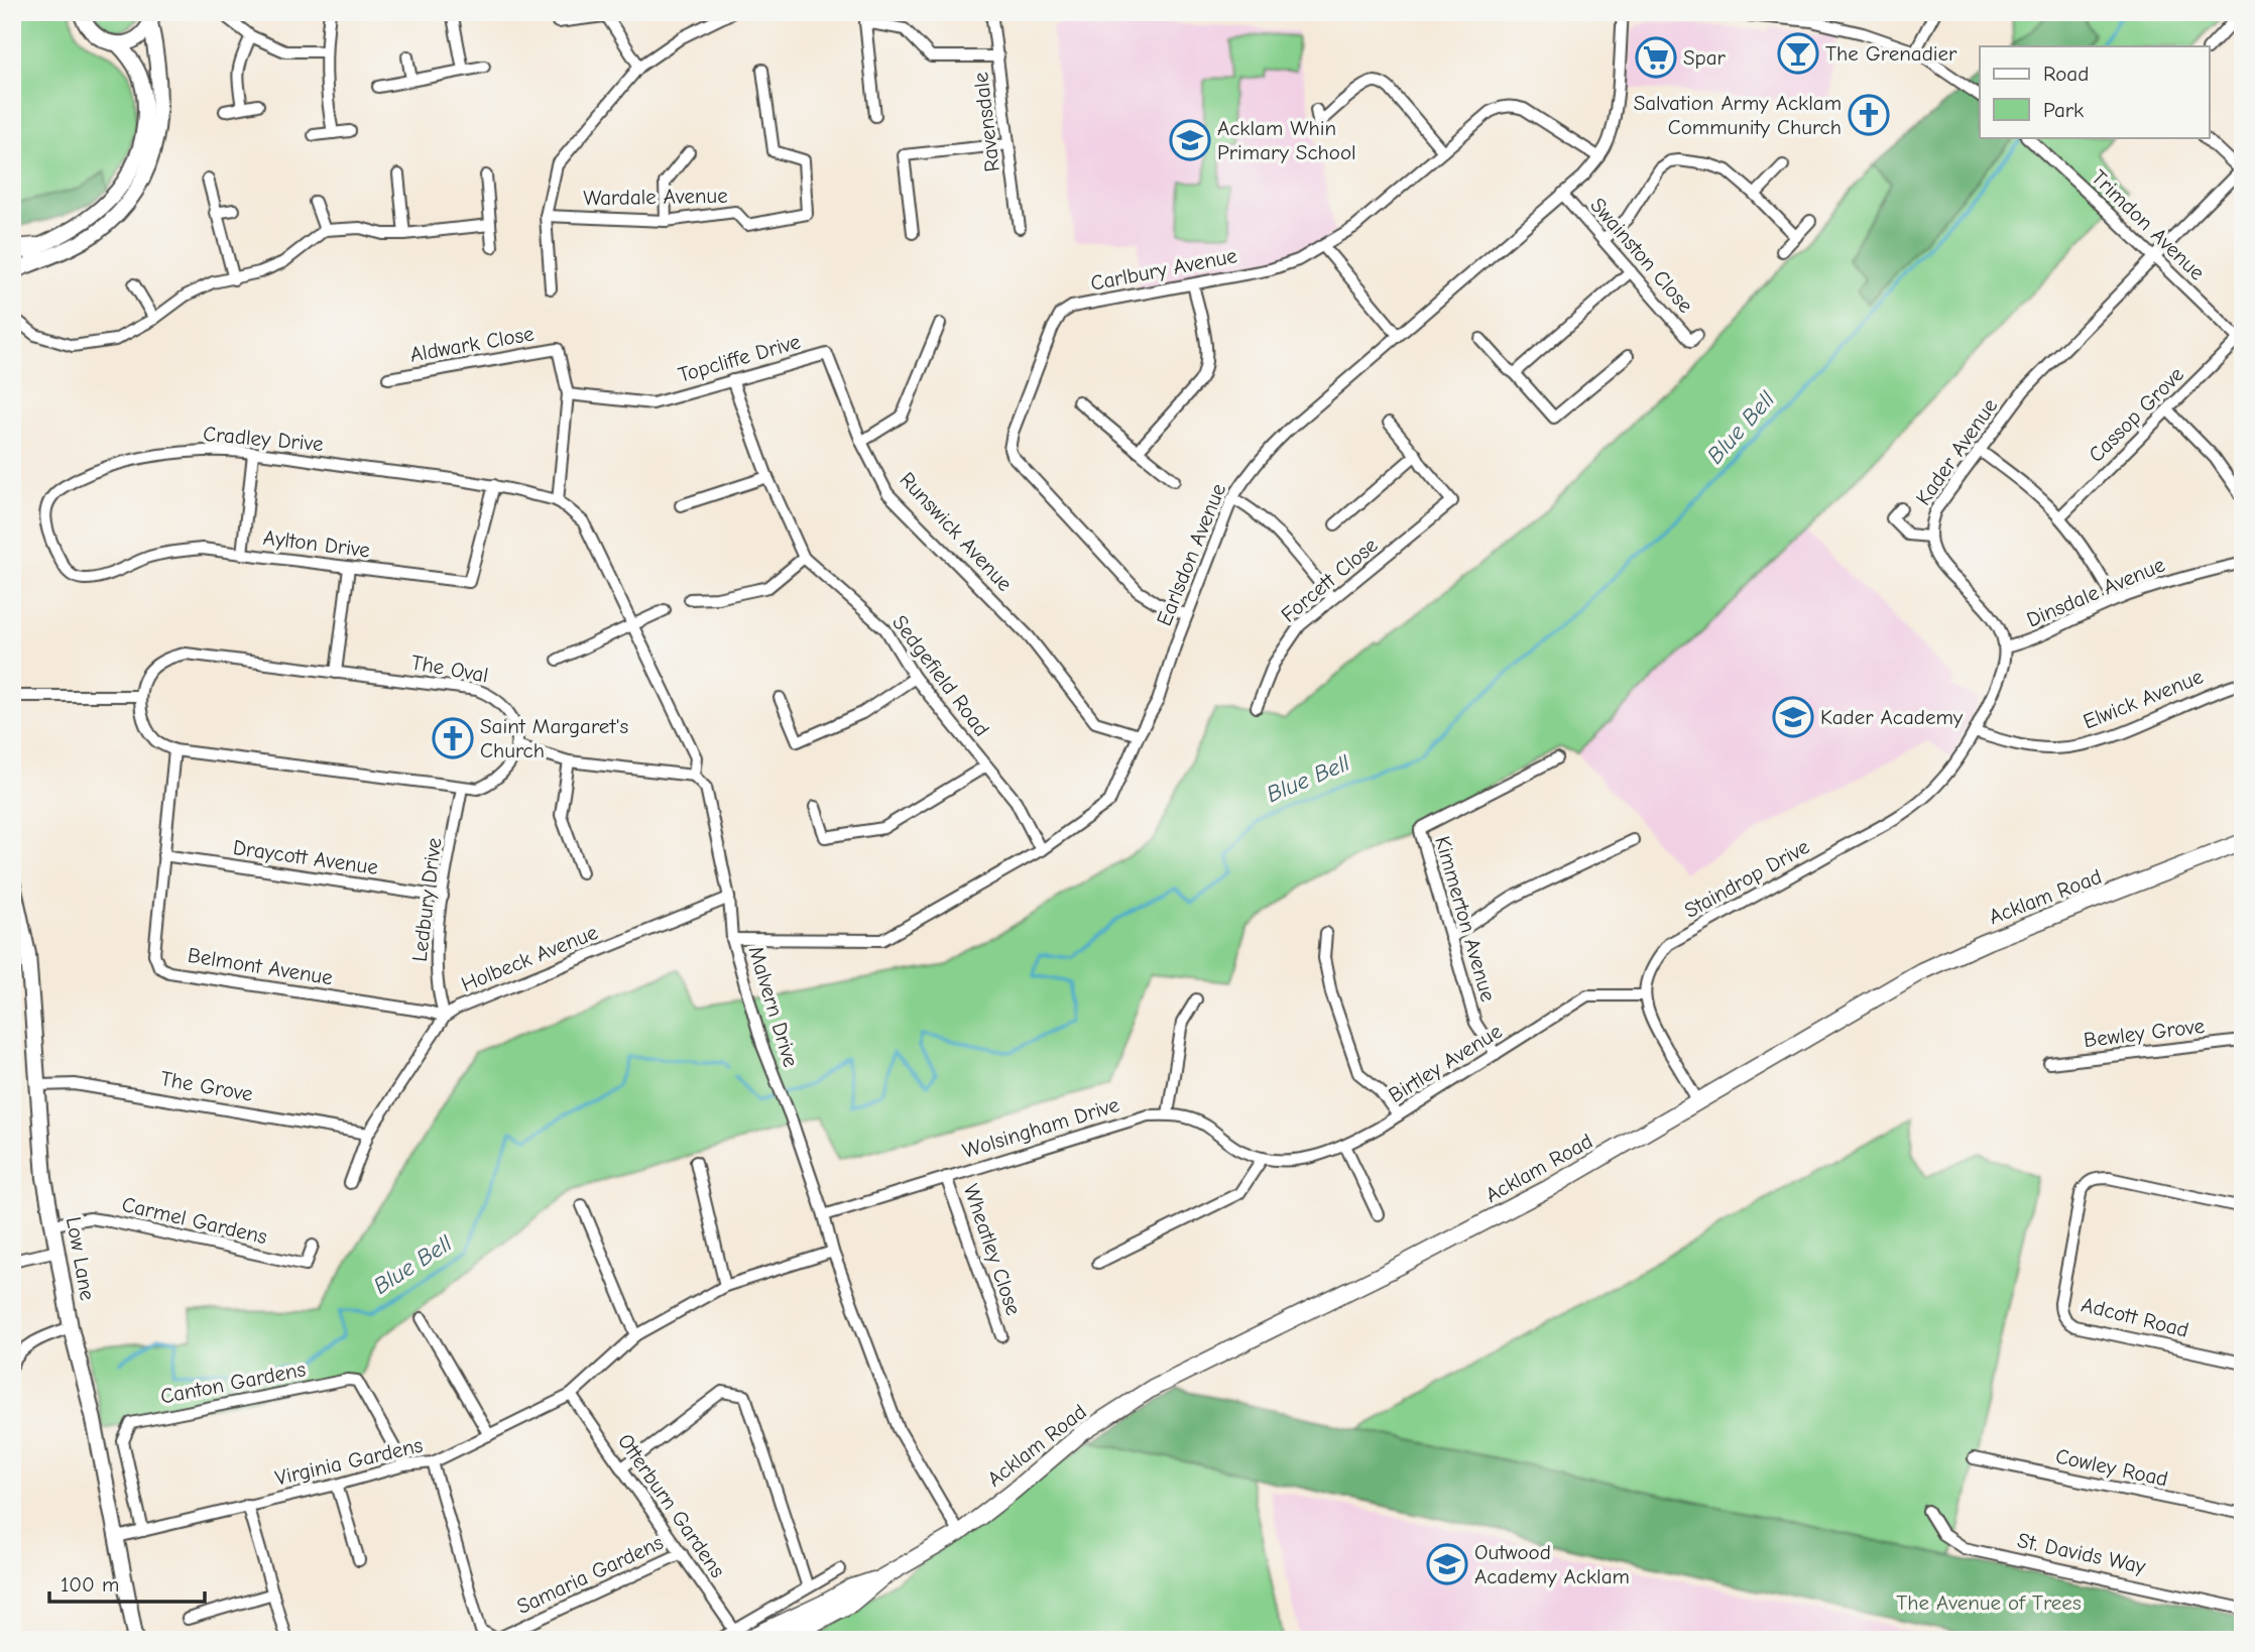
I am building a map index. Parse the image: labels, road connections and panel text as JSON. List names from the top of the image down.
{
  "streets": {
    "main road": ["Acklam Road", "Low Lane"],
    "street": [
      "Ravensdale",
      "Wardale Avenue",
      "Trimdon Avenue",
      "Swainston Close",
      "Carlbury Avenue",
      "Aldwark Close",
      "Topcliffe Drive",
      "Cassop Grove",
      "Cradley Drive",
      "Kader Avenue",
      "Runswick Avenue",
      "Aylton Drive",
      "Earlsdon Avenue",
      "Forcett Close",
      "Dinsdale Avenue",
      "The Oval",
      "Sedgefield Road",
      "Elwick Avenue",
      "Draycott Avenue",
      "Staindrop Drive",
      "Ledbury Drive",
      "Kimmerton Avenue",
      "Holbeck Avenue",
      "Belmont Avenue",
      "Malvern Drive",
      "Bewley Grove",
      "Birtley Avenue",
      "The Grove",
      "Wolsingham Drive",
      "Carmel Gardens",
      "Wheatley Close",
      "Adcott Road",
      "Canton Gardens",
      "Virginia Gardens",
      "Cowley Road",
      "Otterburn Gardens",
      "St. Davids Way",
      "Samaria Gardens"
    ]
  },
  "crossings": [
    ["Trimdon Avenue", "Cassop Grove"],
    ["Trimdon Avenue", "Kader Avenue"],
    ["Swainston Close", "Earlsdon Avenue"],
    ["Carlbury Avenue", "Earlsdon Avenue"],
    ["Aldwark Close", "Topcliffe Drive"],
    ["Topcliffe Drive", "Runswick Avenue"],
    ["Topcliffe Drive", "Sedgefield Road"],
    ["Cradley Drive", "Aylton Drive"],
    ["Cradley Drive", "Malvern Drive"],
    ["Kader Avenue", "Dinsdale Avenue"],
    ["Runswick Avenue", "Earlsdon Avenue"],
    ["Earlsdon Avenue", "Sedgefield Road"],
    ["Earlsdon Avenue", "Malvern Drive"],
    ["Elwick Avenue", "Staindrop Drive"],
    ["Draycott Avenue", "Ledbury Drive"],
    ["Draycott Avenue", "Belmont Avenue"],
    ["Staindrop Drive", "Birtley Avenue"],
    ["Acklam Road", "Malvern Drive"],
    ["Acklam Road", "Otterburn Gardens"],
    ["Ledbury Drive", "Holbeck Avenue"],
    ["Ledbury Drive", "Belmont Avenue"],
    ["Kimmerton Avenue", "Birtley Avenue"],
    ["Holbeck Avenue", "Belmont Avenue"],
    ["Holbeck Avenue", "Malvern Drive"],
    ["Holbeck Avenue", "The Grove"],
    ["Malvern Drive", "Wolsingham Drive"],
    ["Malvern Drive", "Virginia Gardens"],
    ["Birtley Avenue", "Wolsingham Drive"],
    ["The Grove", "Low Lane"],
    ["Wolsingham Drive", "Wheatley Close"],
    ["Carmel Gardens", "Low Lane"],
    ["Low Lane", "Virginia Gardens"],
    ["Canton Gardens", "Virginia Gardens"],
    ["Virginia Gardens", "Otterburn Gardens"],
    ["Virginia Gardens", "Samaria Gardens"],
    ["Otterburn Gardens", "Samaria Gardens"]
  ],
  "water": ["Blue Bell"],
  "parks": ["The Avenue of Trees"],
  "places": {
    "bar": ["The Grenadier"],
    "supermarket": ["Spar"],
    "church": ["Salvation Army Acklam Community Church", "Saint Margaret's Church"],
    "school or university": ["Acklam Whin Primary School", "Kader Academy", "Outwood Academy Acklam"]
  },
  "legend": ["Road", "Park"],
  "scale_bar": "100 m"
}
